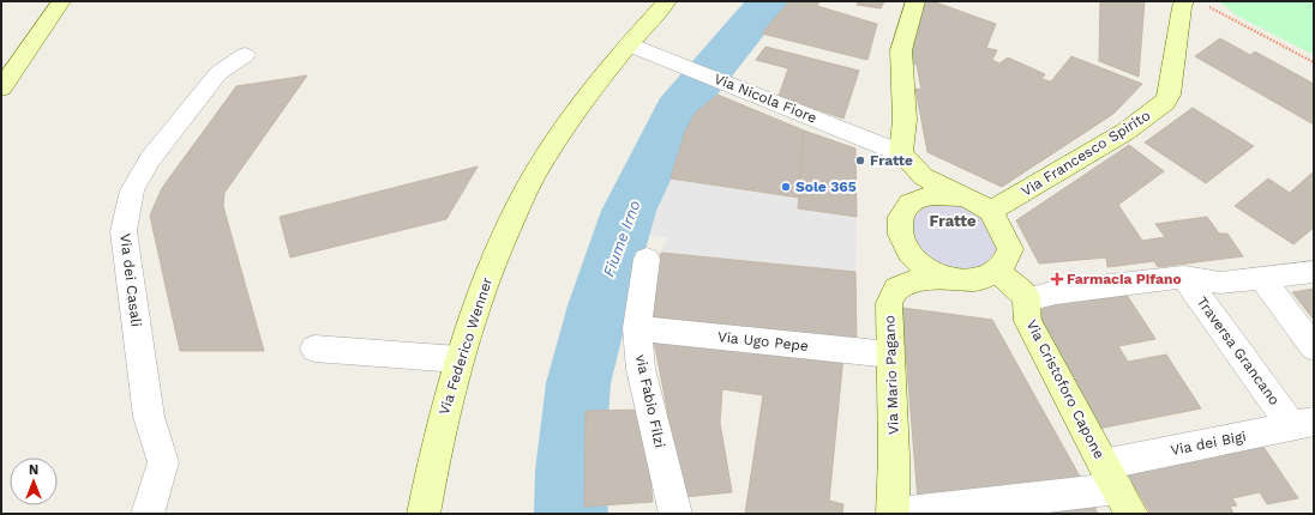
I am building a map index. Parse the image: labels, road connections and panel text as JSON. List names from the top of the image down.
{
  "streets": {
    "main road": [
      "Via Francesco Spirito",
      "Via Federico Wenner",
      "Via Mario Pagano",
      "Via Cristoforo Capone"
    ],
    "street": [
      "Via Nicola Fiore",
      "Via dei Casali",
      "Via Ugo Pepe",
      "Traversa Grancano",
      "via Fabio Filzi",
      "Via dei Bigi"
    ]
  },
  "crossings": [
    ["Via Nicola Fiore", "Via Federico Wenner"],
    ["Via Francesco Spirito", "Via Mario Pagano"],
    ["Via Francesco Spirito", "Via Cristoforo Capone"],
    ["Via Ugo Pepe", "Via Mario Pagano"],
    ["Via Ugo Pepe", "via Fabio Filzi"],
    ["Traversa Grancano", "Via dei Bigi"],
    ["Via Mario Pagano", "Via Cristoforo Capone"],
    ["Via Cristoforo Capone", "Via dei Bigi"]
  ],
  "districts": ["Fratte"],
  "water": ["Fiume Irno"],
  "places": {
    "other": ["Fratte", "Sole 365"],
    "health": ["Farmacia Pifano"]
  },
  "north": "top"
}
